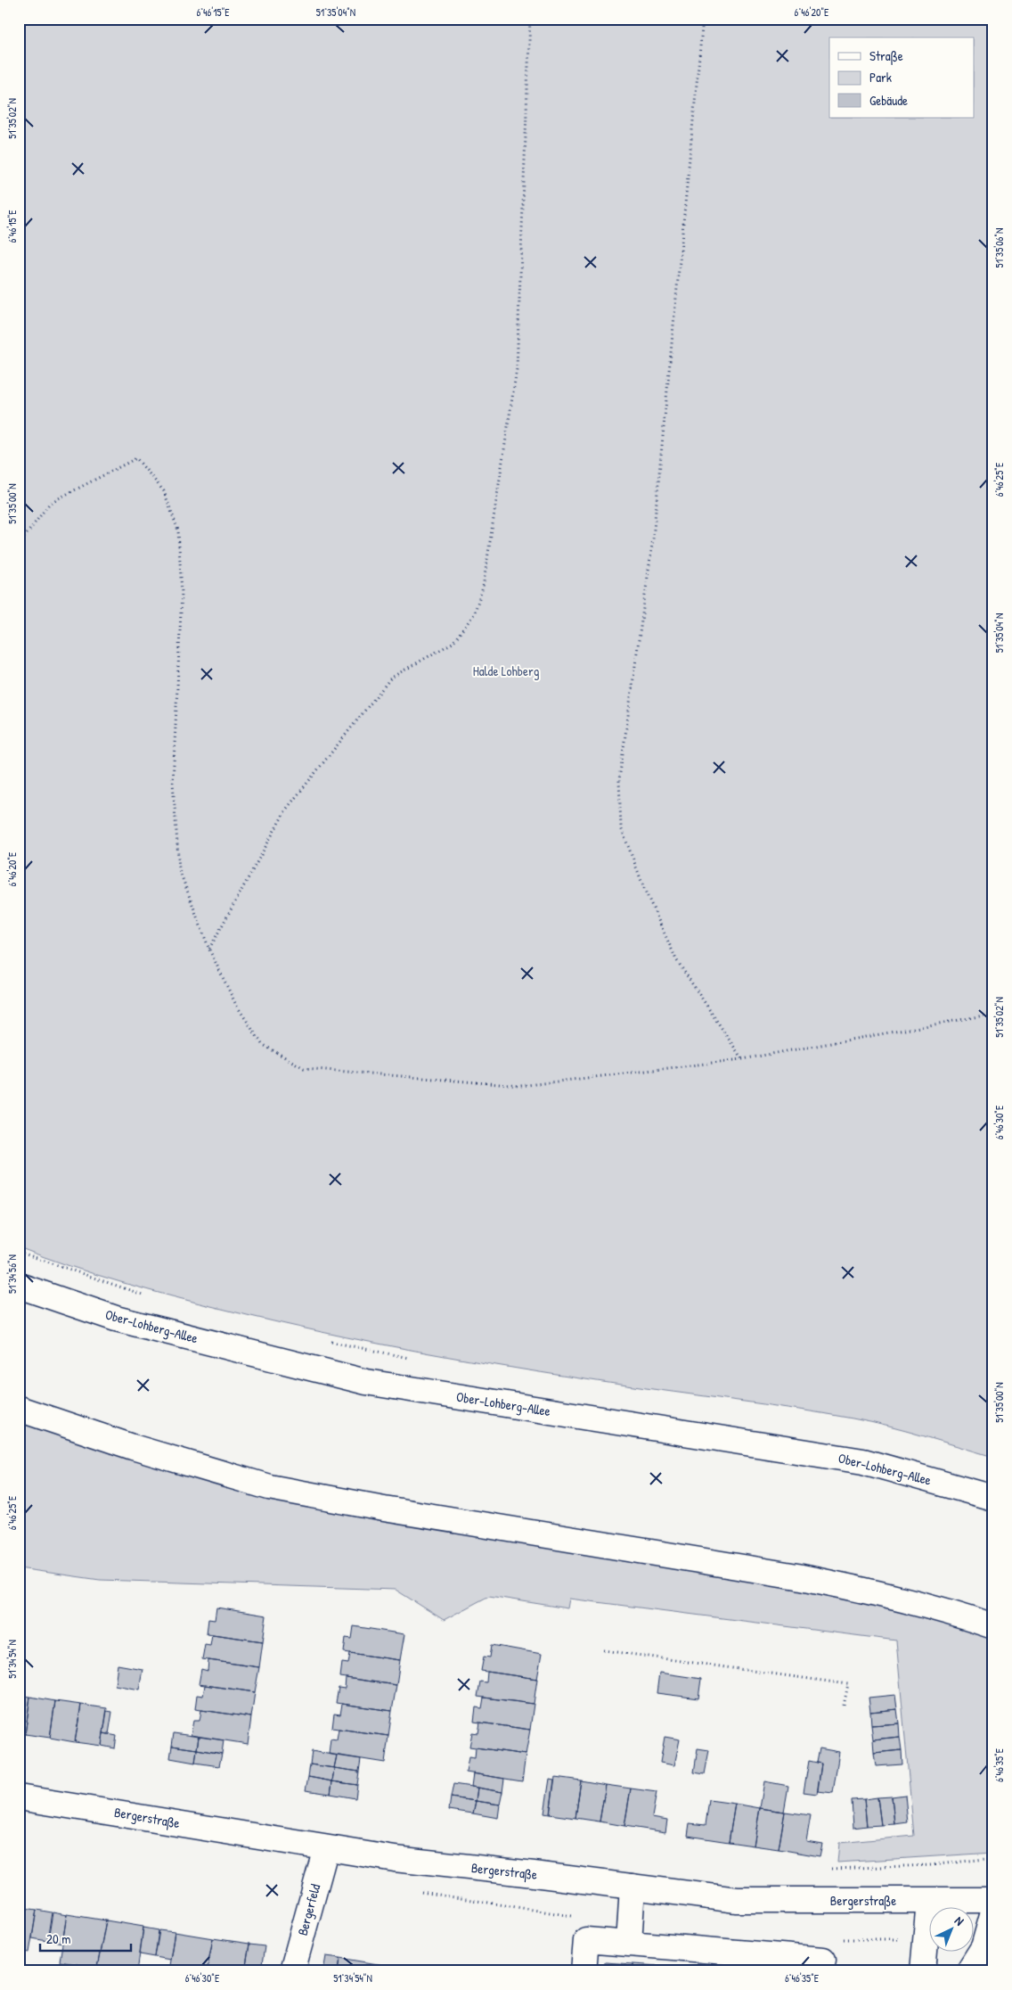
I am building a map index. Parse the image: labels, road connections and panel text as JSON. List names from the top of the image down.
{
  "streets": {
    "street": ["Ober-Lohberg-Allee", "Bergerstraße", "Bergerfeld"]
  },
  "crossings": [
    ["Bergerstraße", "Bergerfeld"]
  ],
  "parks": ["Halde Lohberg"],
  "legend": ["Straße", "Park", "Gebäude"],
  "scale_bar": "20 m",
  "north": "top right",
  "coordinates": [
    "6°46'15\"E",
    "51°35'04\"N",
    "6°46'20\"E",
    "51°35'02\"N",
    "51°35'06\"N",
    "6°46'25\"E",
    "51°35'00\"N",
    "6°46'30\"E",
    "51°34'56\"N",
    "51°34'54\"N",
    "6°46'35\"E"
  ]
}
